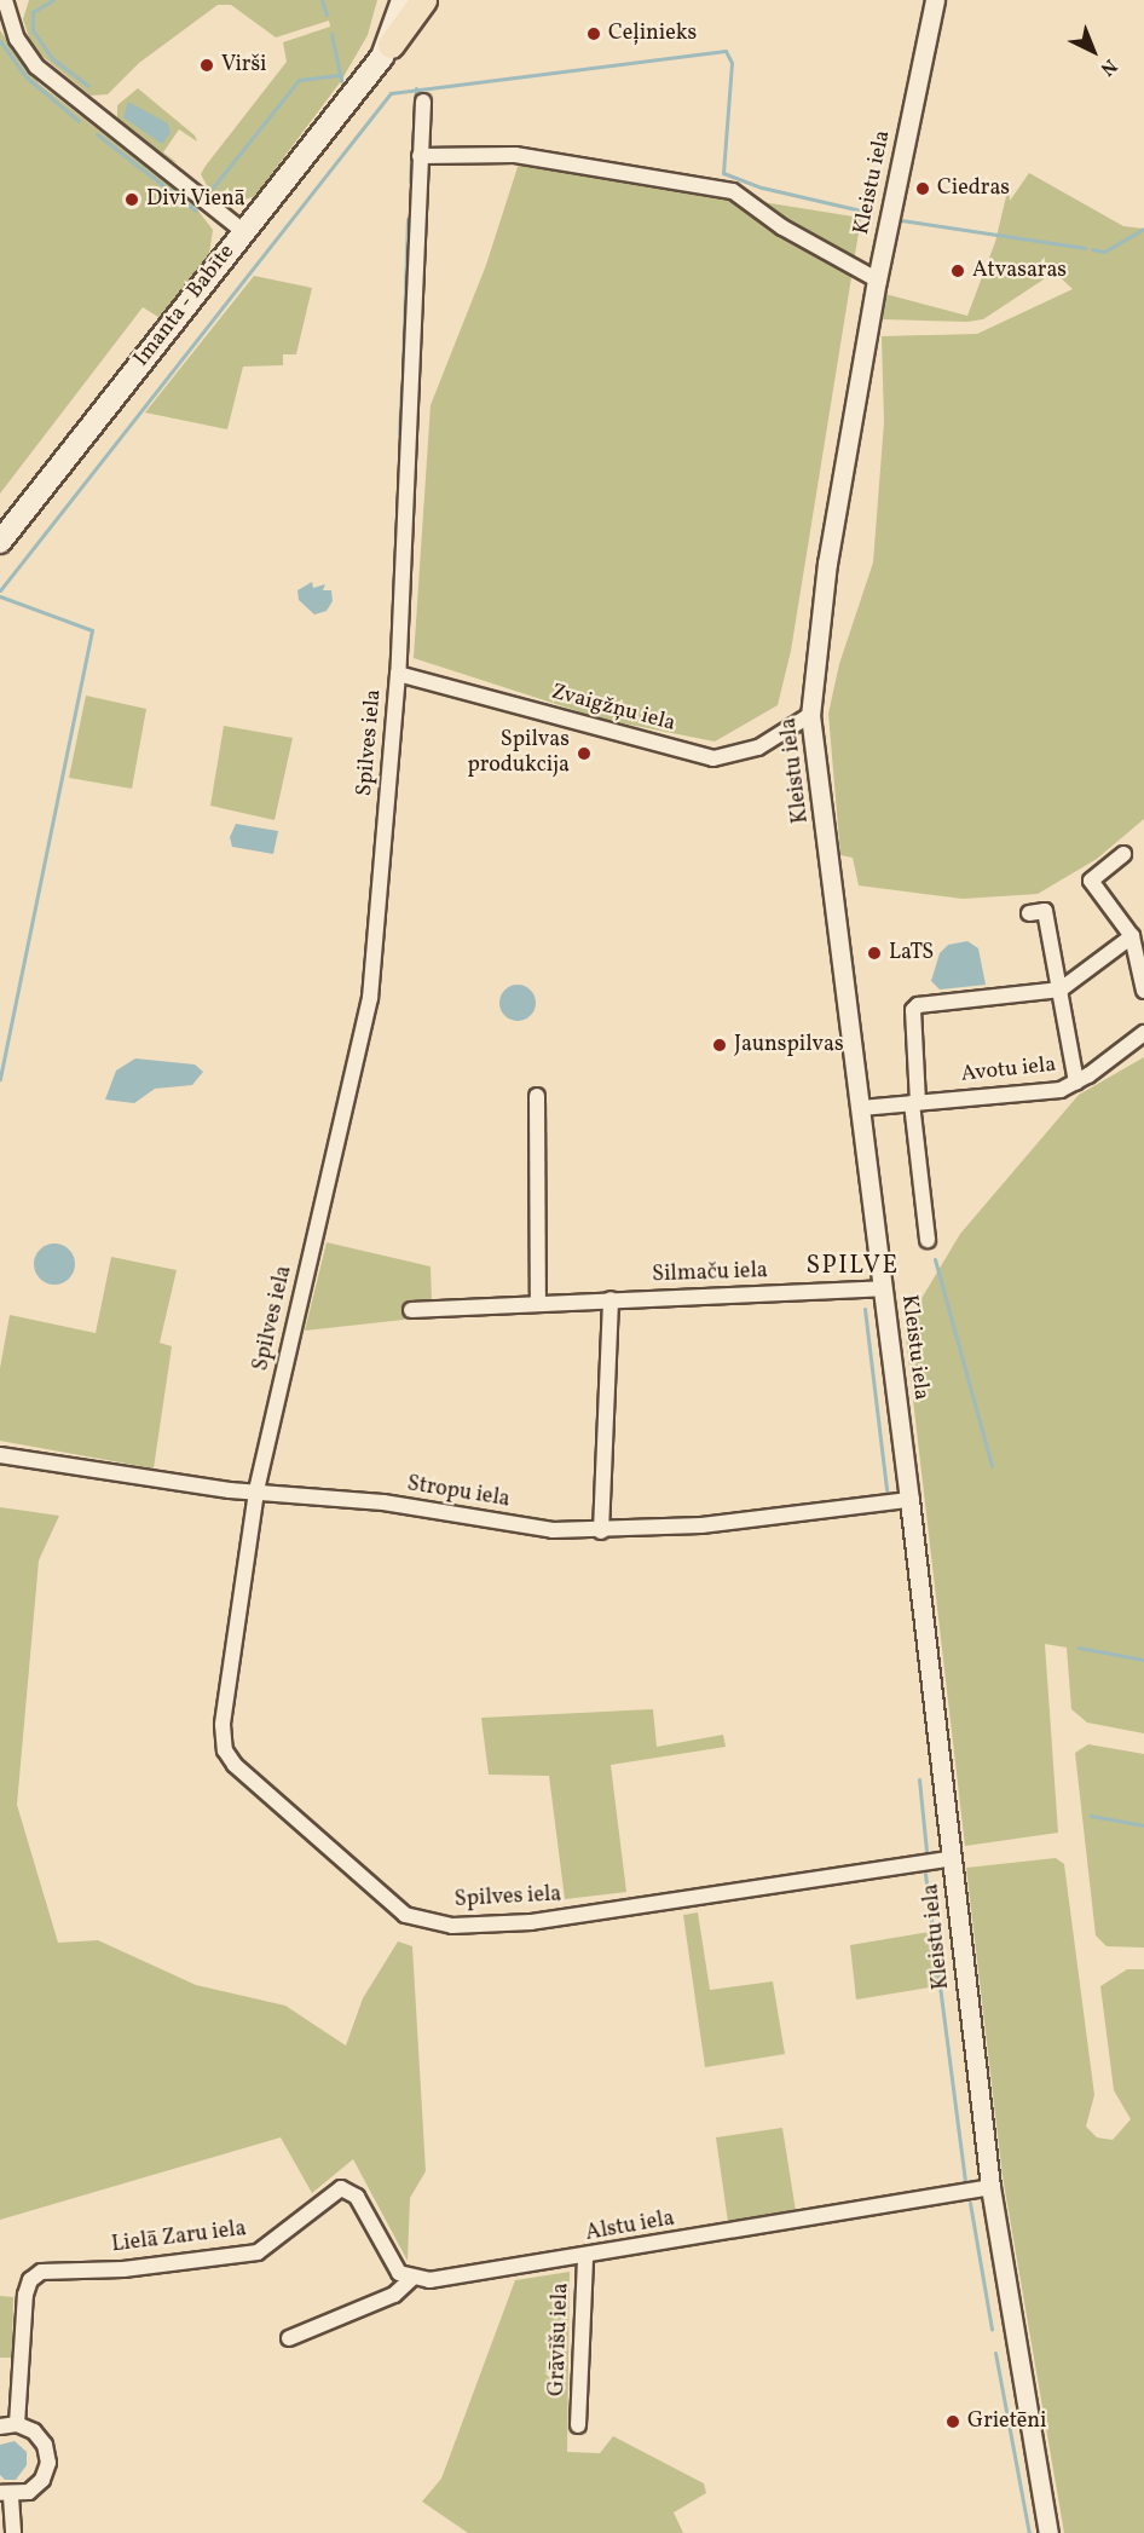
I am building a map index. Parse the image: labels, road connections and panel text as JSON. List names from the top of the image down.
{
  "streets": {
    "main road": ["Imanta - Babīte"],
    "street": [
      "Kleistu iela",
      "Zvaigžņu iela",
      "Spilves iela",
      "Avotu iela",
      "Silmaču iela",
      "Stropu iela",
      "Alstu iela",
      "Lielā Zaru iela",
      "Grāvīšu iela"
    ]
  },
  "crossings": [
    ["Kleistu iela", "Zvaigžņu iela"],
    ["Kleistu iela", "Spilves iela"],
    ["Kleistu iela", "Avotu iela"],
    ["Kleistu iela", "Silmaču iela"],
    ["Kleistu iela", "Stropu iela"],
    ["Kleistu iela", "Alstu iela"],
    ["Zvaigžņu iela", "Spilves iela"],
    ["Spilves iela", "Stropu iela"],
    ["Alstu iela", "Lielā Zaru iela"],
    ["Alstu iela", "Grāvīšu iela"]
  ],
  "districts": ["SPILVE"],
  "places": [
    "Ceļinieks",
    "Virši",
    "Ciedras",
    "Divi Vienā",
    "Atvasaras",
    "Spilvas produkcija",
    "LaTS",
    "Jaunspilvas",
    "Grietēni"
  ],
  "north": "bottom right"
}
